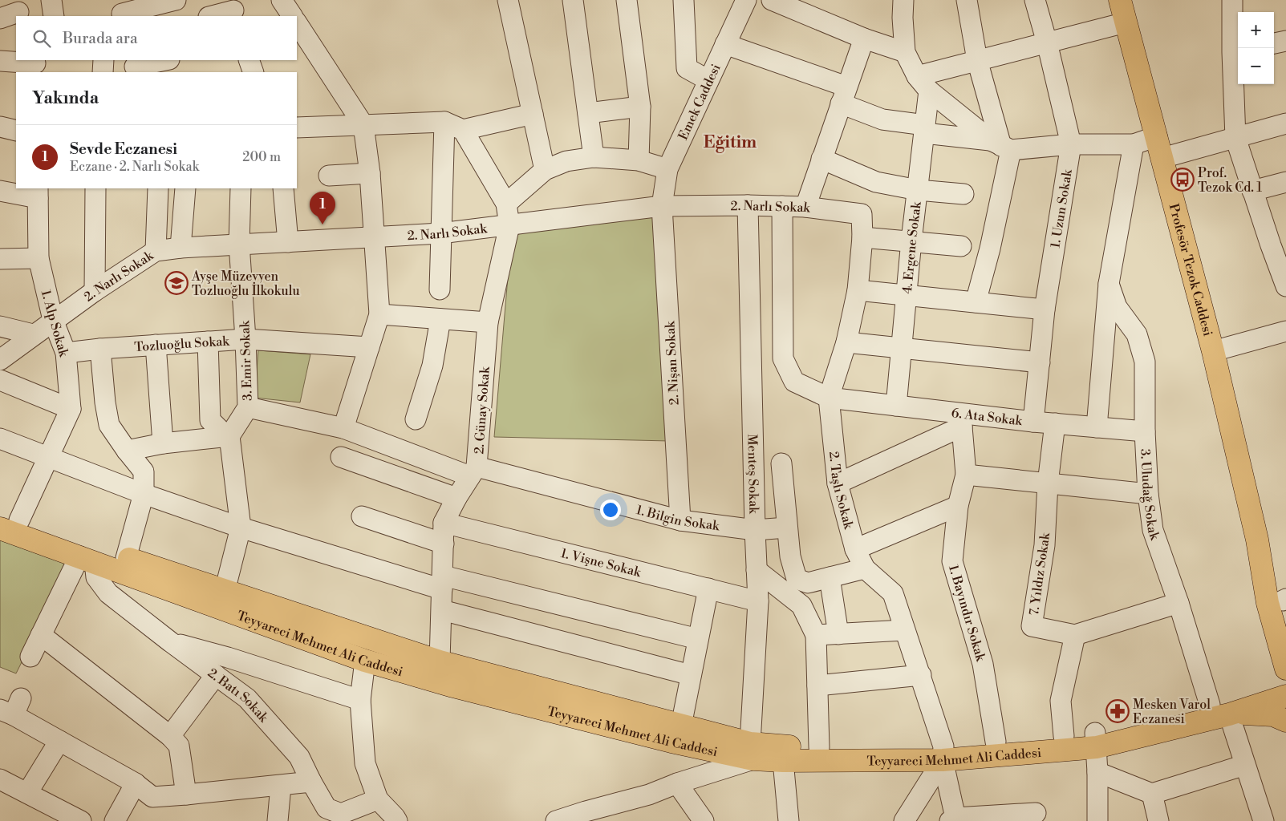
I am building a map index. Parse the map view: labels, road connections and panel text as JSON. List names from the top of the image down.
{
  "streets": {
    "main road": ["Profesör Tezok Caddesi", "Teyyareci Mehmet Ali Caddesi"],
    "street": [
      "Emek Caddesi",
      "2. Narlı Sokak",
      "1. Uzun Sokak",
      "4. Ergene Sokak",
      "1. Alp Sokak",
      "Tozluoğlu Sokak",
      "3. Emir Sokak",
      "2. Nişan Sokak",
      "2. Günay Sokak",
      "6. Ata Sokak",
      "Menteş Sokak",
      "2. Taşlı Sokak",
      "3. Uludağ Sokak",
      "1. Bilgin Sokak",
      "1. Vişne Sokak",
      "7. Yıldız Sokak",
      "1. Bayındır Sokak",
      "2. Batı Sokak"
    ]
  },
  "crossings": [
    ["Emek Caddesi", "2. Narlı Sokak"],
    ["Emek Caddesi", "2. Nişan Sokak"],
    ["2. Narlı Sokak", "1. Alp Sokak"],
    ["2. Narlı Sokak", "3. Emir Sokak"],
    ["2. Narlı Sokak", "2. Nişan Sokak"],
    ["2. Narlı Sokak", "2. Günay Sokak"],
    ["2. Narlı Sokak", "6. Ata Sokak"],
    ["2. Narlı Sokak", "Menteş Sokak"],
    ["2. Narlı Sokak", "2. Taşlı Sokak"],
    ["1. Uzun Sokak", "6. Ata Sokak"],
    ["4. Ergene Sokak", "6. Ata Sokak"],
    ["1. Alp Sokak", "Tozluoğlu Sokak"],
    ["1. Alp Sokak", "Teyyareci Mehmet Ali Caddesi"],
    ["Tozluoğlu Sokak", "3. Emir Sokak"],
    ["3. Emir Sokak", "1. Bilgin Sokak"],
    ["2. Nişan Sokak", "1. Bilgin Sokak"],
    ["2. Günay Sokak", "1. Bilgin Sokak"],
    ["2. Günay Sokak", "1. Vişne Sokak"],
    ["2. Günay Sokak", "Teyyareci Mehmet Ali Caddesi"],
    ["6. Ata Sokak", "2. Taşlı Sokak"],
    ["6. Ata Sokak", "3. Uludağ Sokak"],
    ["6. Ata Sokak", "7. Yıldız Sokak"],
    ["6. Ata Sokak", "1. Bayındır Sokak"],
    ["Menteş Sokak", "1. Bilgin Sokak"],
    ["Menteş Sokak", "1. Vişne Sokak"],
    ["Menteş Sokak", "Teyyareci Mehmet Ali Caddesi"],
    ["2. Taşlı Sokak", "Teyyareci Mehmet Ali Caddesi"],
    ["3. Uludağ Sokak", "Teyyareci Mehmet Ali Caddesi"],
    ["1. Bayındır Sokak", "Teyyareci Mehmet Ali Caddesi"],
    ["Teyyareci Mehmet Ali Caddesi", "2. Batı Sokak"]
  ],
  "districts": ["Eğitim"],
  "places": {
    "bus stop": ["Prof. Tezok Cd. 1"],
    "school or university": ["Ayşe Müzeyyen Tozluoğlu İlkokulu"],
    "pharmacy": ["Mesken Varol Eczanesi"]
  },
  "page": {
    "map_buttons": ["+", "−"],
    "search": "Burada ara",
    "heading": "Yakında",
    "list": [
      {
        "mark": "1",
        "name": "Sevde Eczanesi",
        "note": "Eczane · 2. Narlı Sokak",
        "value": "200 m"
      }
    ],
    "pins": "1"
  }
}
